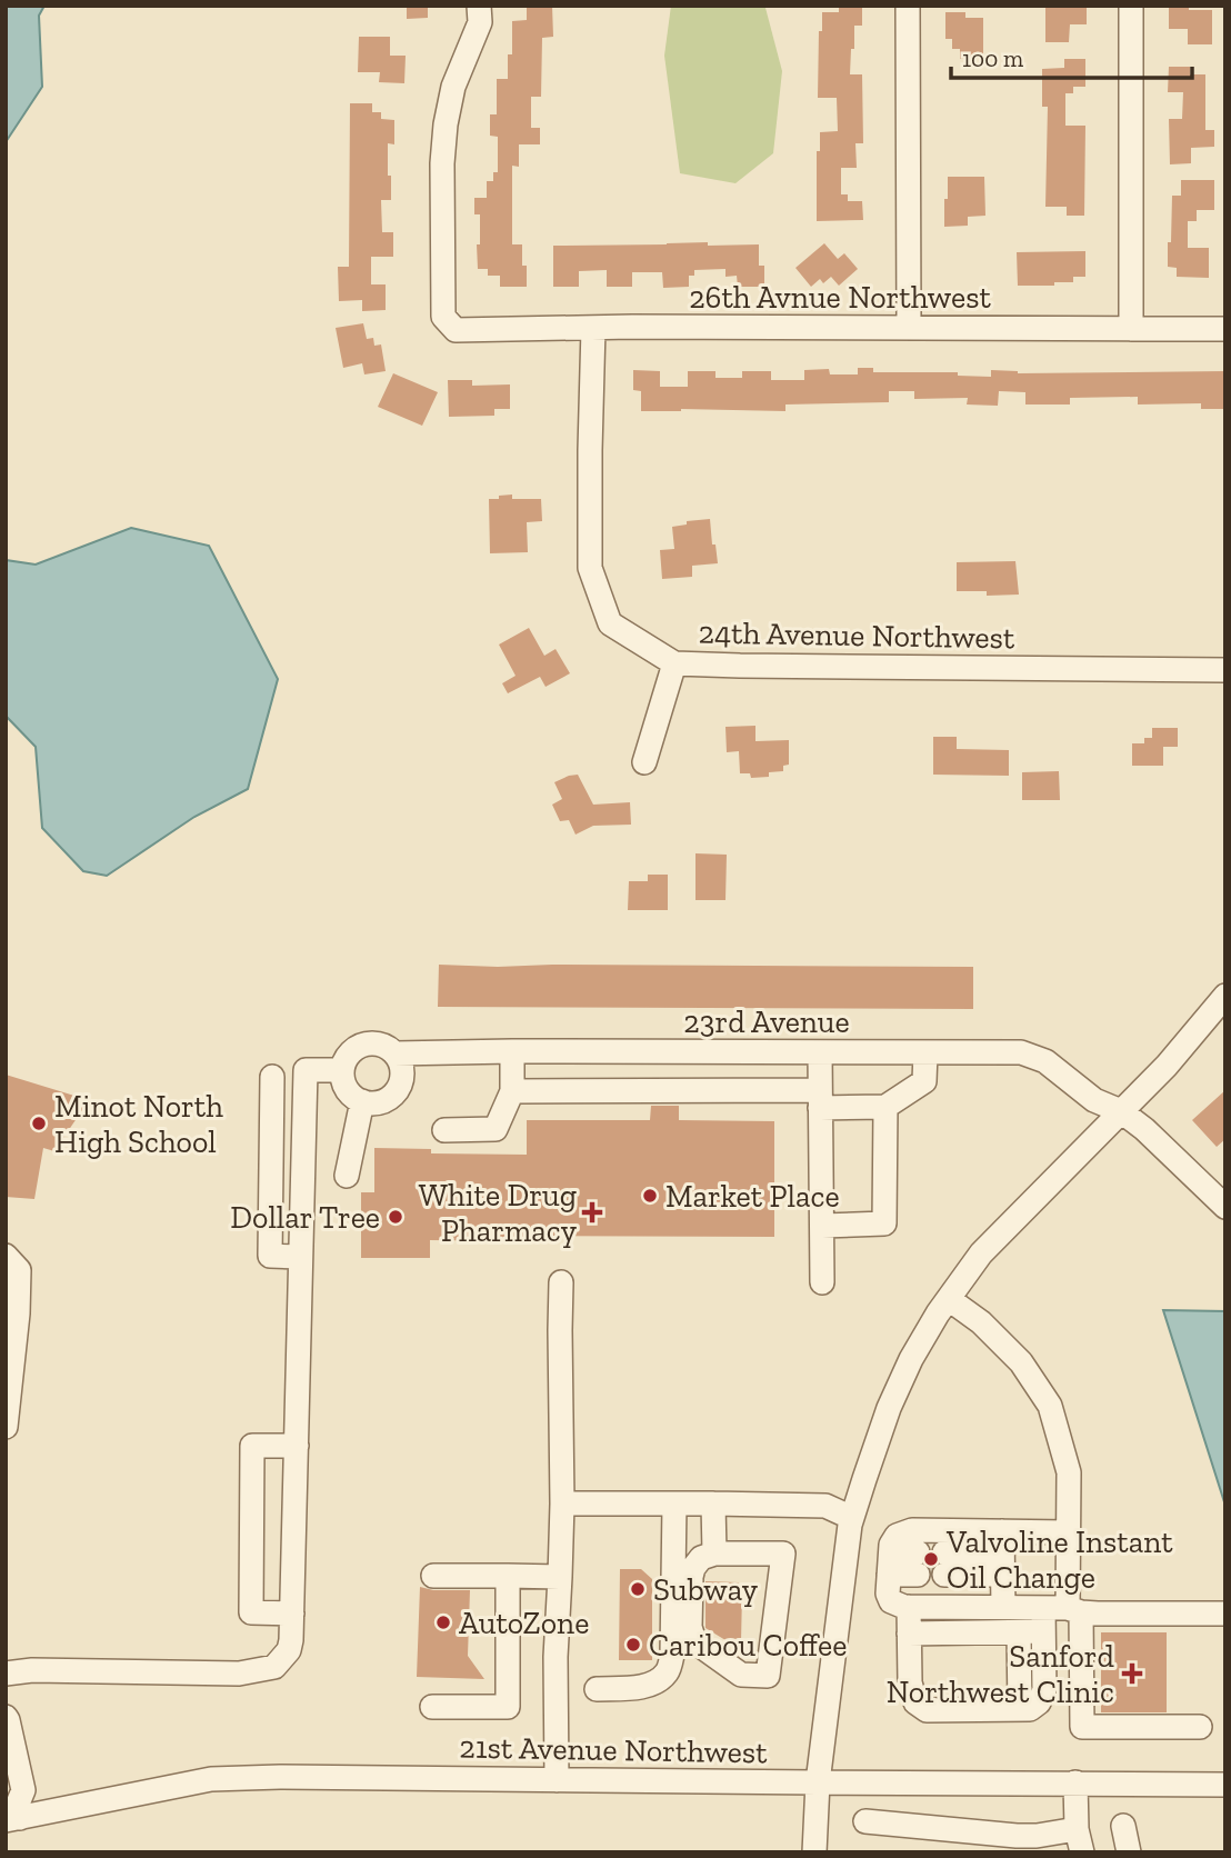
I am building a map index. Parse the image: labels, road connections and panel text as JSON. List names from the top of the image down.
{
  "streets": {
    "street": [
      "26th Avnue Northwest",
      "24th Avenue Northwest",
      "23rd Avenue",
      "21st Avenue Northwest"
    ]
  },
  "crossings": [
    ["26th Avnue Northwest", "24th Avenue Northwest"]
  ],
  "places": {
    "other": [
      "Minot North High School",
      "Market Place",
      "Dollar Tree",
      "Valvoline Instant Oil Change",
      "Subway",
      "AutoZone",
      "Caribou Coffee"
    ],
    "health": ["White Drug Pharmacy", "Sanford Northwest Clinic"]
  },
  "scale_bar": "100 m"
}
